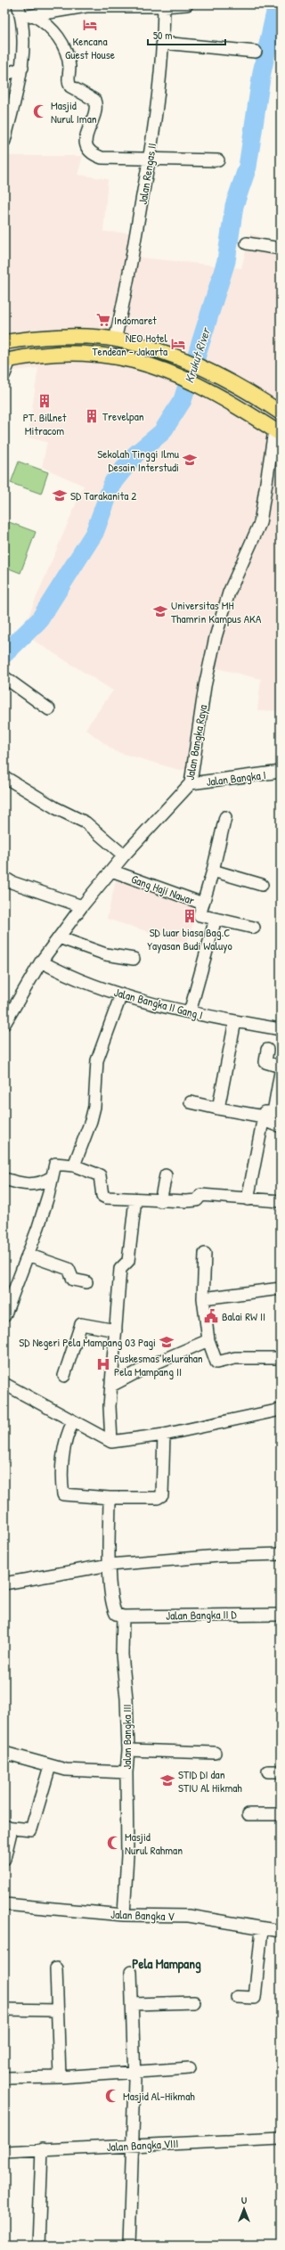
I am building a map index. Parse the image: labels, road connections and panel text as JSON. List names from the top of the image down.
{
  "streets": {
    "street": [
      "Jalan Rengas II",
      "Jalan Bangka Raya",
      "Jalan Bangka I",
      "Gang Haji Nawar",
      "Jalan Bangka II Gang I",
      "Jalan Bangka II D",
      "Jalan Bangka III",
      "Jalan Bangka V",
      "Jalan Bangka VIII"
    ]
  },
  "crossings": [
    ["Jalan Bangka Raya", "Jalan Bangka I"],
    ["Jalan Bangka Raya", "Gang Haji Nawar"],
    ["Jalan Bangka Raya", "Jalan Bangka II Gang I"],
    ["Jalan Bangka II D", "Jalan Bangka III"],
    ["Jalan Bangka III", "Jalan Bangka V"]
  ],
  "districts": ["Pela Mampang"],
  "water": ["Krukut River"],
  "places": {
    "hotel": ["Kencana Guest House", "NEO Hotel Tendean - Jakarta"],
    "mosque": ["Masjid Nurul Iman", "Masjid Nurul Rahman", "Masjid Al-Hikmah"],
    "supermarket": ["Indomaret"],
    "building": ["PT. Billnet Mitracom", "Trevelpan", "SD luar biasa Bag.C Yayasan Budi Waluyo"],
    "school or university": [
      "Sekolah Tinggi Ilmu Desain Interstudi",
      "SD Tarakanita 2",
      "Universitas MH Thamrin Kampus AKA",
      "SD Negeri Pela Mampang 03 Pagi",
      "STID DI dan STIU Al Hikmah"
    ],
    "public building": ["Balai RW II"],
    "hospital": ["Puskesmas kelurahan Pela Mampang II"]
  },
  "scale_bar": "50 m",
  "north": "top"
}
